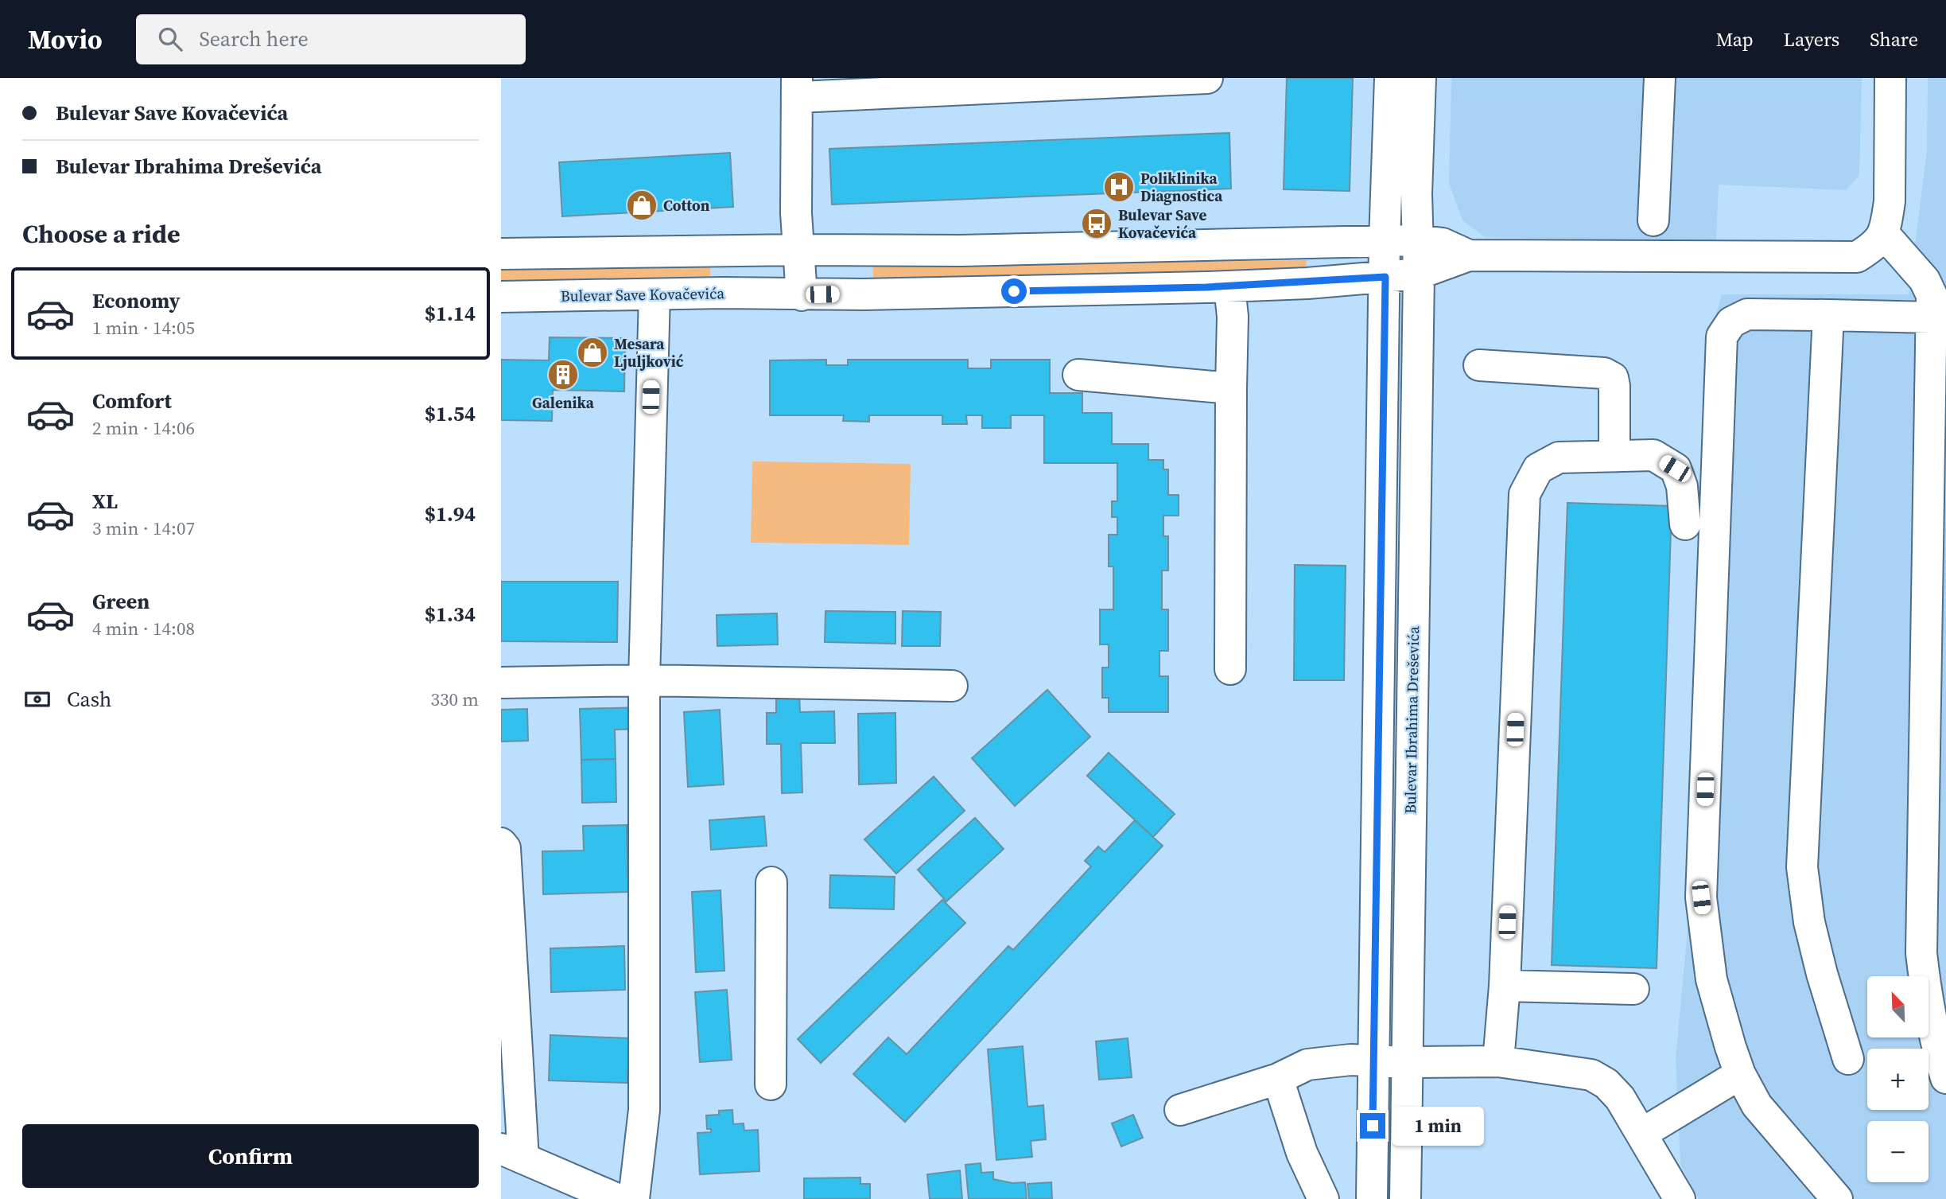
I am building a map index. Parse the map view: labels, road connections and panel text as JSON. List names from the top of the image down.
{
  "streets": {
    "street": ["Bulevar Save Kovačevića", "Bulevar Ibrahima Dreševića"]
  },
  "crossings": [
    ["Bulevar Save Kovačevića", "Bulevar Ibrahima Dreševića"]
  ],
  "places": {
    "hospital": ["Poliklinika Diagnostica"],
    "shop": ["Cotton", "Mesara Ljuljković"],
    "bus stop": ["Bulevar Save Kovačevića"],
    "building": ["Galenika"]
  },
  "north": "top left",
  "page": {
    "header": "Movio",
    "search": "Search here",
    "nav": ["Map", "Layers", "Share"],
    "banner": ["Bulevar Save Kovačevića", "Bulevar Ibrahima Dreševića"],
    "heading": "Choose a ride",
    "list": [
      {
        "name": "Economy",
        "note": "1 min · 14:05",
        "value": "$1.14"
      },
      {
        "name": "Comfort",
        "note": "2 min · 14:06",
        "value": "$1.54"
      },
      {
        "name": "XL",
        "note": "3 min · 14:07",
        "value": "$1.94"
      },
      {
        "name": "Green",
        "note": "4 min · 14:08",
        "value": "$1.34"
      }
    ],
    "pay": ["Cash", "330 m"],
    "map_buttons": ["+", "−"],
    "bubble": "1 min",
    "buttons": "Confirm"
  }
}
